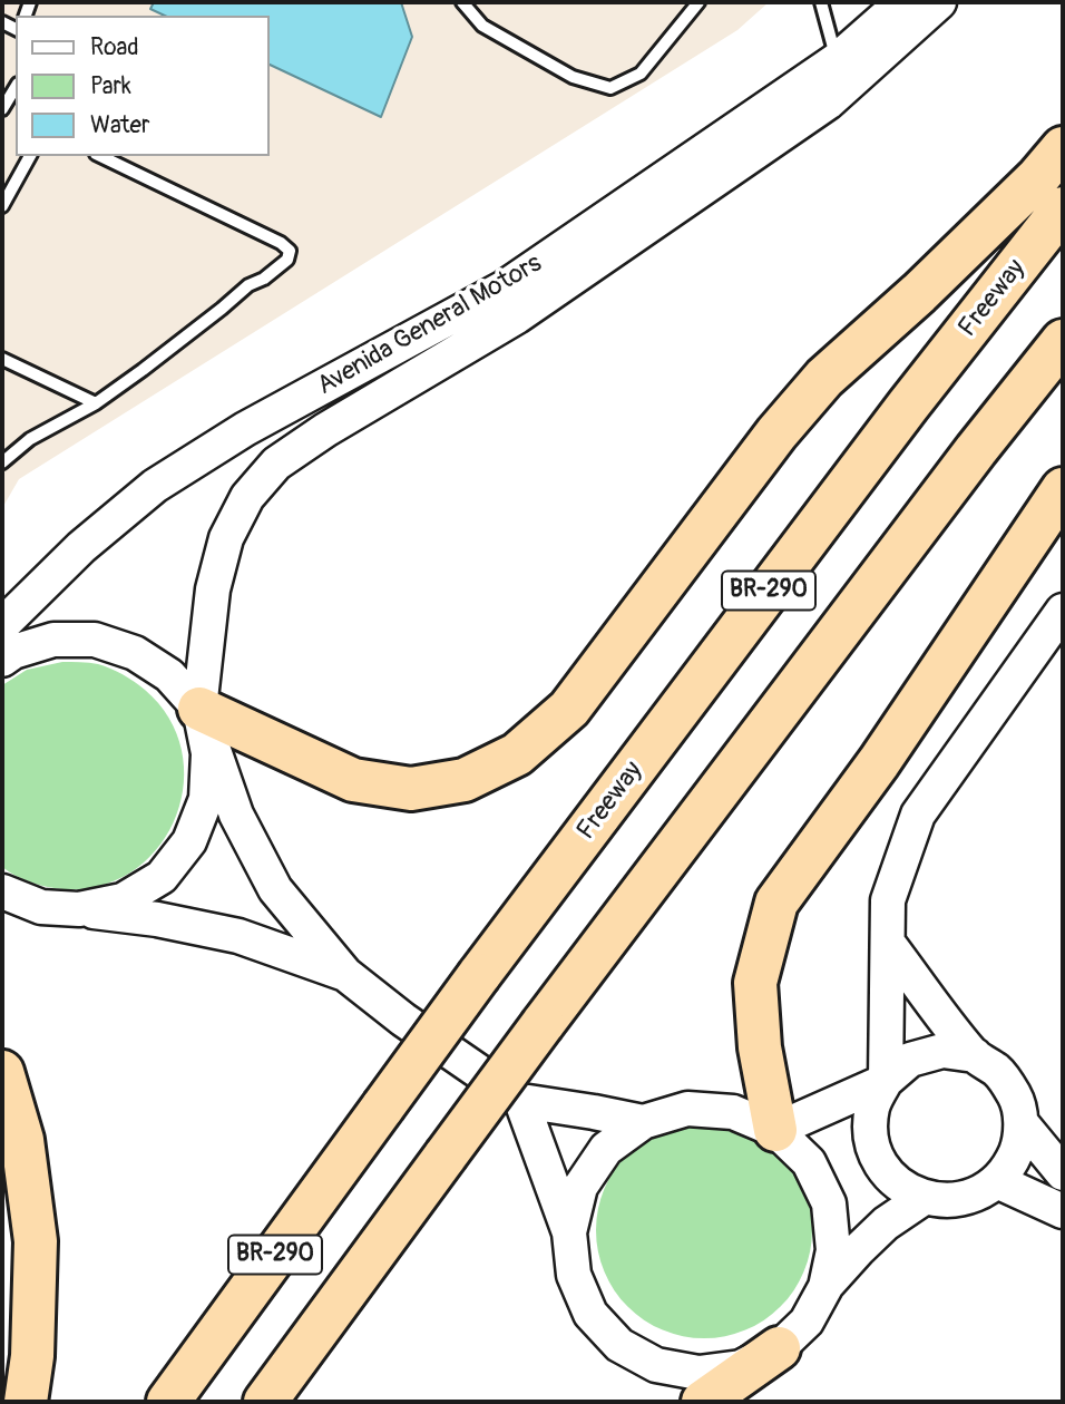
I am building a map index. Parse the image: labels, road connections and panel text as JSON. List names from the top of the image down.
{
  "streets": {
    "highway": ["Freeway", "BR-290"],
    "street": ["Avenida General Motors"]
  },
  "legend": ["Road", "Park", "Water"]
}
